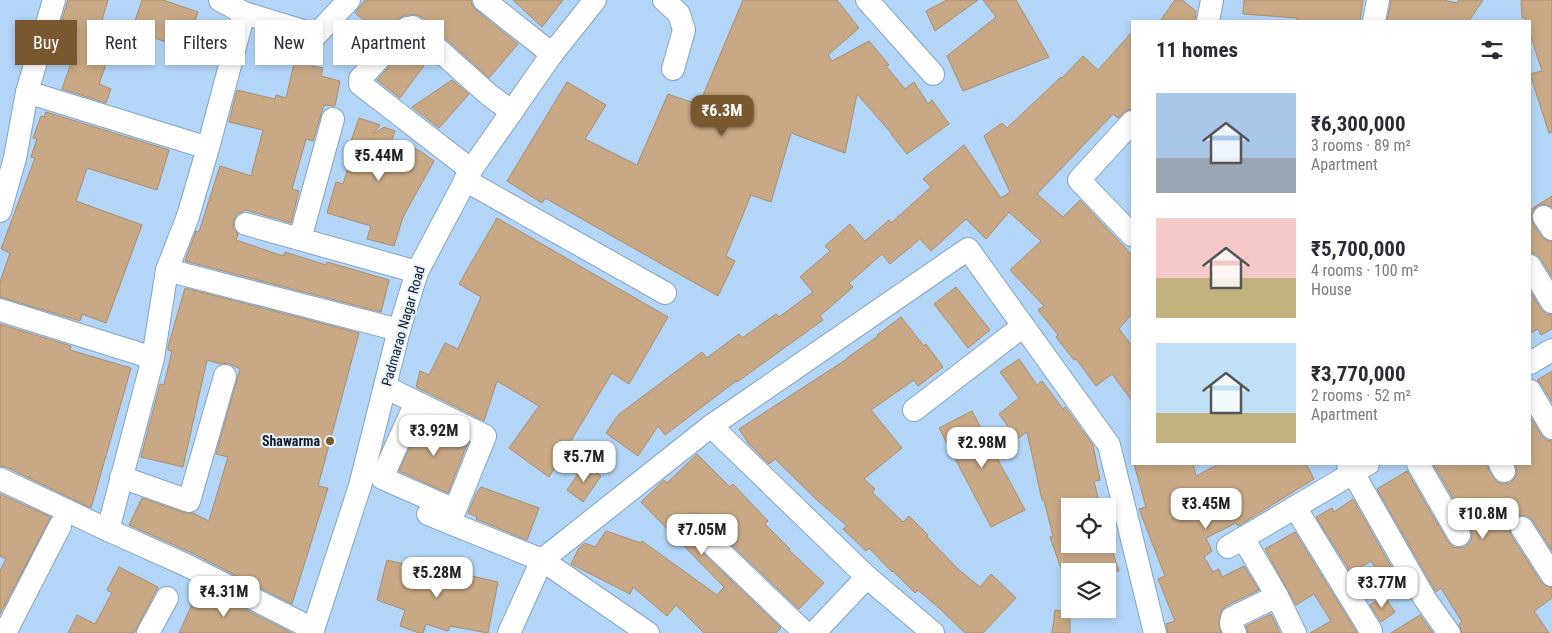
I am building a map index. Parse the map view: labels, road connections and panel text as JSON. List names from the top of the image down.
{
  "streets": {
    "street": ["Padmarao Nagar Road"]
  },
  "places": ["Shawarma"],
  "page": {
    "chip": [
      "Buy",
      "Rent",
      "Filters",
      "New",
      "Apartment"
    ],
    "heading": "11 homes",
    "list": [
      {
        "name": "₹6,300,000",
        "note": "3 rooms · 89 m² · Apartment"
      },
      {
        "name": "₹5,700,000",
        "note": "4 rooms · 100 m² · House"
      },
      {
        "name": "₹3,770,000",
        "note": "2 rooms · 52 m² · Apartment"
      }
    ],
    "price": [
      "₹6.3M",
      "₹5.44M",
      "₹3.92M",
      "₹2.98M",
      "₹5.7M",
      "₹3.45M",
      "₹10.8M",
      "₹7.05M",
      "₹5.28M",
      "₹3.77M",
      "₹4.31M"
    ]
  }
}
